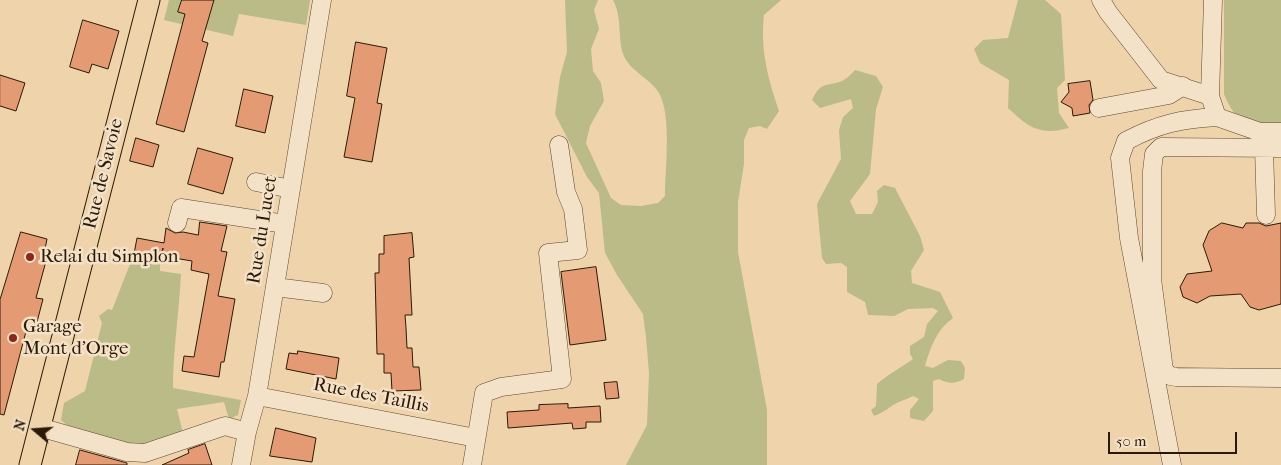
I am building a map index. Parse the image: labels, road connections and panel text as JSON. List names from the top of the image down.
{
  "streets": {
    "main road": ["Rue de Savoie"],
    "street": ["Rue du Lucet", "Rue des Taillis"]
  },
  "crossings": [
    ["Rue du Lucet", "Rue des Taillis"]
  ],
  "places": ["Relai du Simplon", "Garage Mont d'Orge"],
  "scale_bar": "50 m",
  "north": "left"
}
